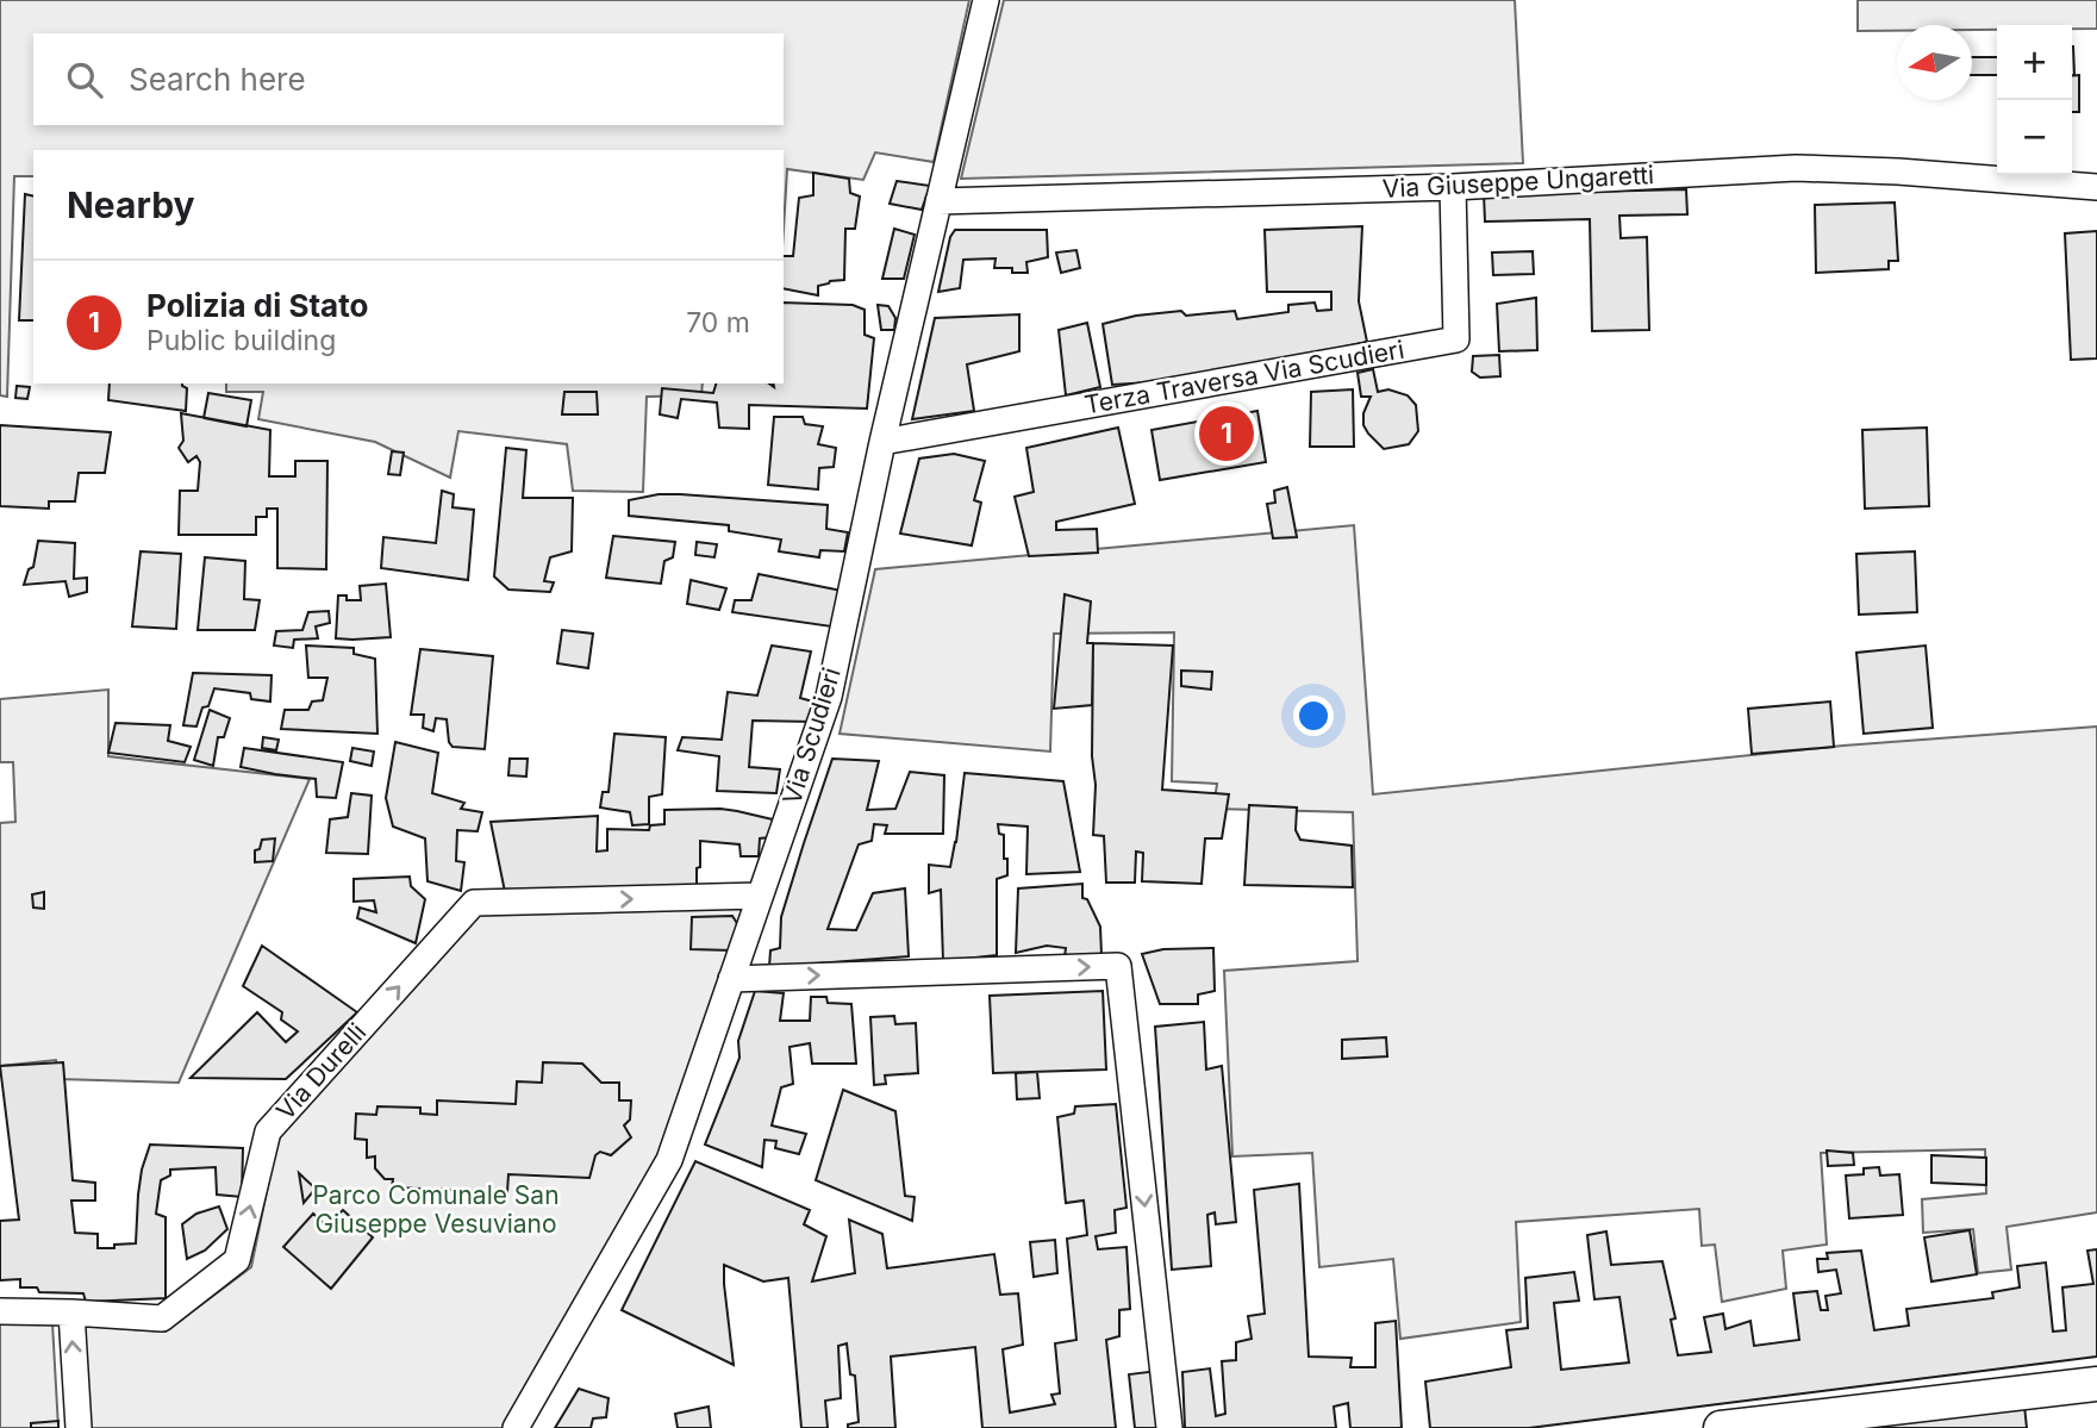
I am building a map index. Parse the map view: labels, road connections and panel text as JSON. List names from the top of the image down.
{
  "streets": {
    "street": [
      "Via Giuseppe Ungaretti",
      "Terza Traversa Via Scudieri",
      "Via Scudieri",
      "Via Durelli"
    ]
  },
  "crossings": [
    ["Via Giuseppe Ungaretti", "Terza Traversa Via Scudieri"],
    ["Via Giuseppe Ungaretti", "Via Scudieri"],
    ["Terza Traversa Via Scudieri", "Via Scudieri"],
    ["Via Scudieri", "Via Durelli"]
  ],
  "one_way": ["Via Durelli"],
  "parks": ["Parco Comunale San Giuseppe Vesuviano"],
  "north": "left",
  "page": {
    "map_buttons": ["+", "−"],
    "search": "Search here",
    "heading": "Nearby",
    "list": [
      {
        "mark": "1",
        "name": "Polizia di Stato",
        "note": "Public building",
        "value": "70 m"
      }
    ],
    "pins": "1"
  }
}
